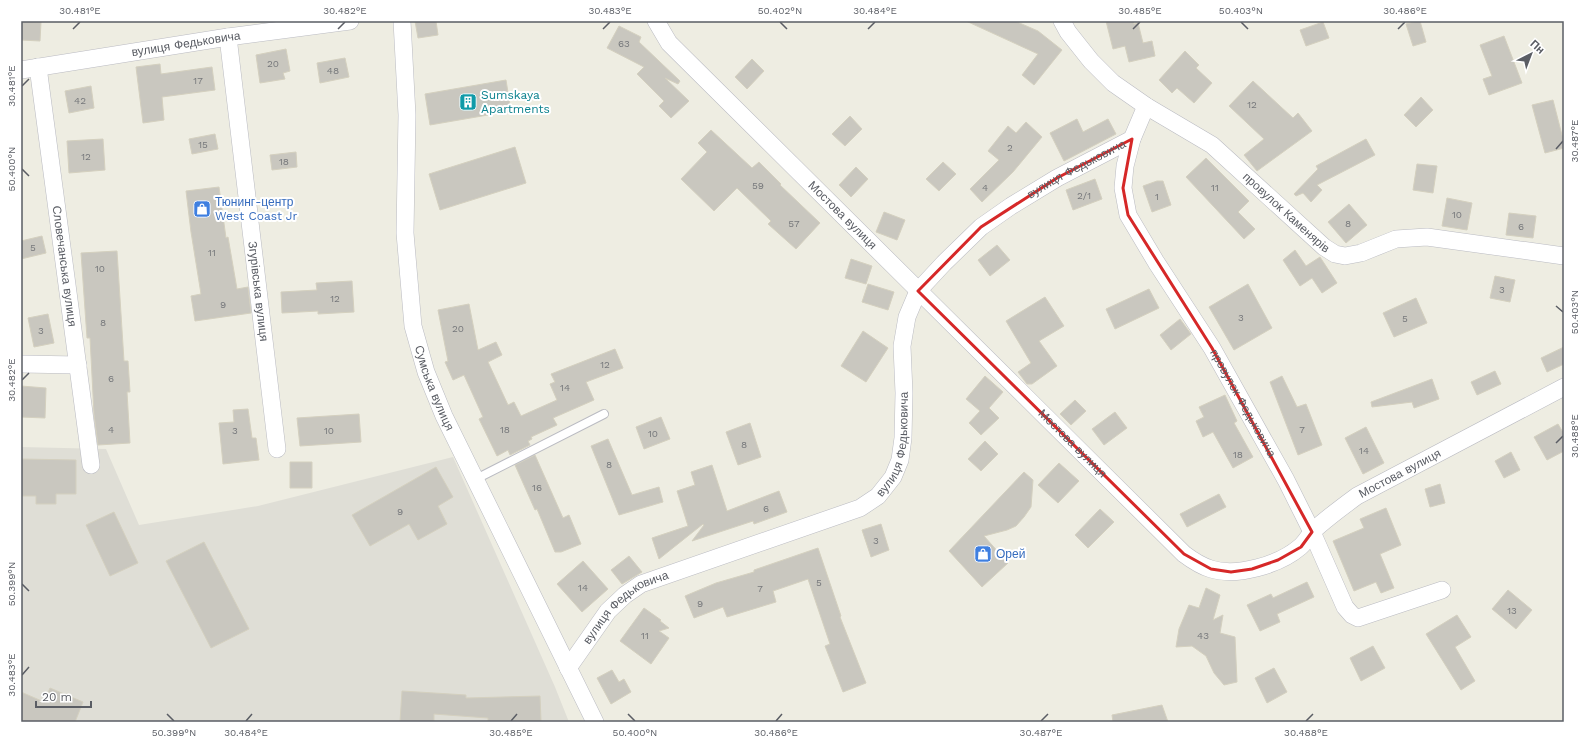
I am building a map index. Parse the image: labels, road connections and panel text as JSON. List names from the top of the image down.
{
  "streets": {
    "street": [
      "вулиця Федьковича",
      "провулок Каменярів",
      "Мостова вулиця",
      "Словечанська вулиця",
      "Згурівська вулиця",
      "Сумська вулиця",
      "провулок Федьковича"
    ]
  },
  "crossings": [
    ["вулиця Федьковича", "Мостова вулиця"],
    ["вулиця Федьковича", "Словечанська вулиця"],
    ["вулиця Федьковича", "Згурівська вулиця"],
    ["вулиця Федьковича", "Сумська вулиця"],
    ["вулиця Федьковича", "провулок Федьковича"],
    ["провулок Каменярів", "провулок Федьковича"],
    ["Мостова вулиця", "провулок Федьковича"]
  ],
  "places": {
    "building": ["Sumskaya Apartments"],
    "shop": ["Тюнинг-центр West Coast Jr", "Орей"]
  },
  "house_numbers": [
    "63",
    "20",
    "48",
    "17",
    "42",
    "12",
    "15",
    "2",
    "12",
    "18",
    "59",
    "4",
    "11",
    "2/1",
    "1",
    "10",
    "57",
    "8",
    "6",
    "5",
    "11",
    "10",
    "3",
    "12",
    "9",
    "3",
    "5",
    "8",
    "20",
    "3",
    "12",
    "6",
    "14",
    "4",
    "18",
    "7",
    "3",
    "10",
    "10",
    "8",
    "14",
    "18",
    "8",
    "16",
    "6",
    "9",
    "3",
    "5",
    "14",
    "7",
    "9",
    "13",
    "11",
    "43"
  ],
  "scale_bar": "20 m",
  "north": "top right",
  "coordinates": [
    "30.481°E",
    "30.482°E",
    "30.483°E",
    "50.402°N",
    "30.484°E",
    "30.485°E",
    "50.403°N",
    "30.486°E",
    "30.487°E",
    "50.400°N",
    "30.488°E",
    "50.399°N"
  ]
}
